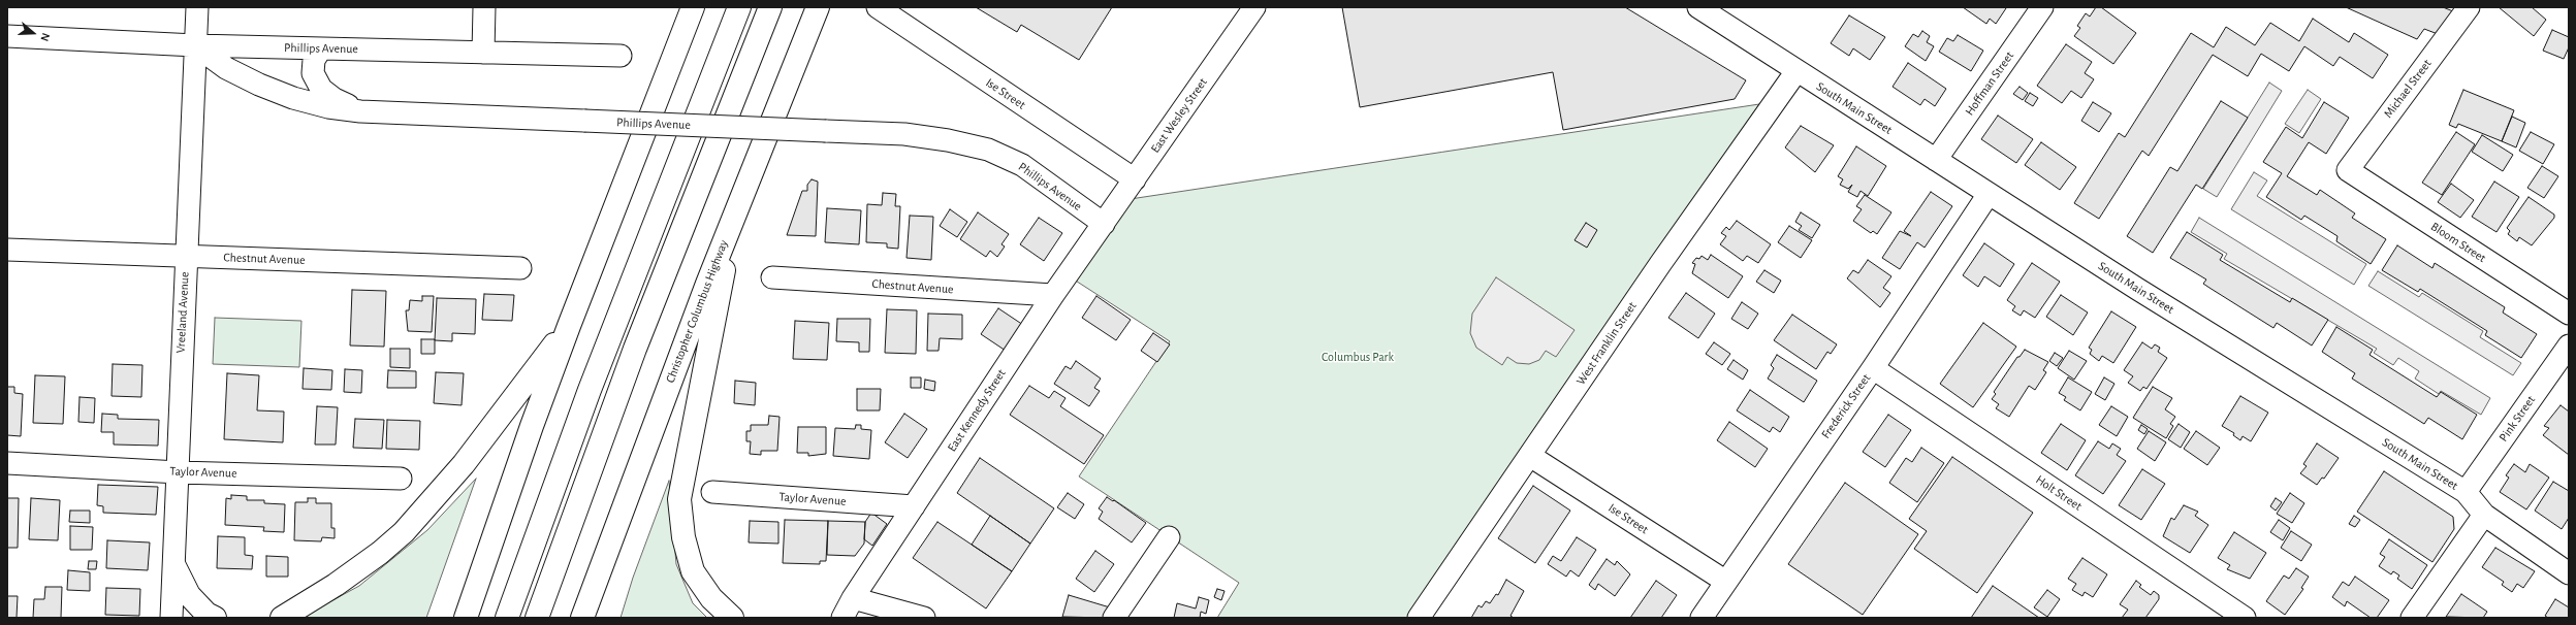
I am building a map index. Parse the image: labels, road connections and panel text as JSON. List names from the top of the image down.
{
  "streets": {
    "highway": ["Christopher Columbus Highway"],
    "street": [
      "Phillips Avenue",
      "Hoffman Street",
      "Michael Street",
      "Ise Street",
      "South Main Street",
      "East Wesley Street",
      "Bloom Street",
      "Chestnut Avenue",
      "Vreeland Avenue",
      "West Franklin Street",
      "Frederick Street",
      "East Kennedy Street",
      "Pink Street",
      "Taylor Avenue",
      "Holt Street"
    ]
  },
  "crossings": [
    ["Phillips Avenue", "East Wesley Street"],
    ["Phillips Avenue", "Vreeland Avenue"],
    ["Phillips Avenue", "East Kennedy Street"],
    ["Hoffman Street", "South Main Street"],
    ["Michael Street", "Bloom Street"],
    ["Ise Street", "East Wesley Street"],
    ["Ise Street", "West Franklin Street"],
    ["Ise Street", "Frederick Street"],
    ["South Main Street", "West Franklin Street"],
    ["South Main Street", "Frederick Street"],
    ["South Main Street", "Pink Street"],
    ["East Wesley Street", "East Kennedy Street"],
    ["Chestnut Avenue", "Vreeland Avenue"],
    ["Chestnut Avenue", "East Kennedy Street"],
    ["Vreeland Avenue", "Taylor Avenue"],
    ["Frederick Street", "Holt Street"],
    ["East Kennedy Street", "Taylor Avenue"]
  ],
  "parks": ["Columbus Park"],
  "north": "right"
}
